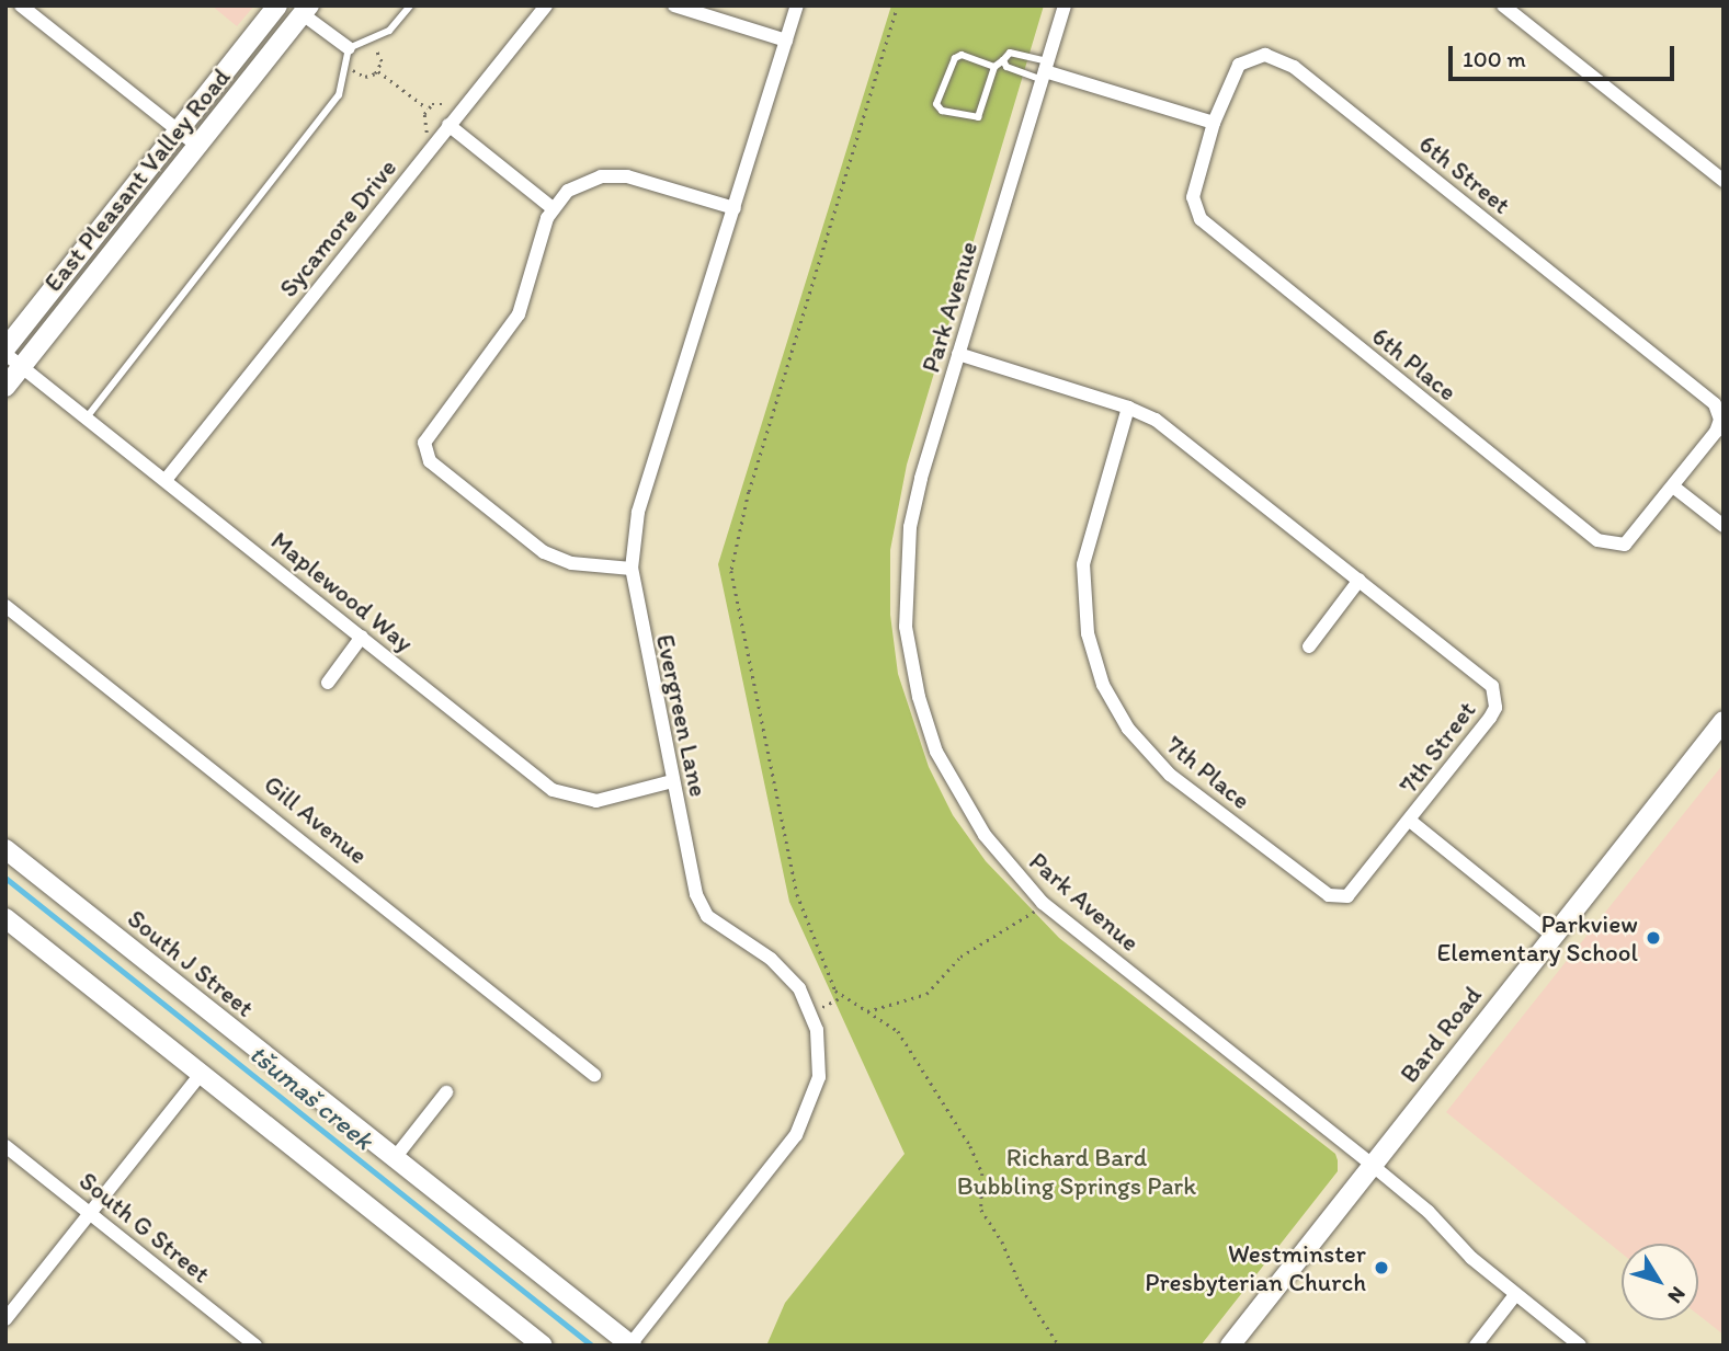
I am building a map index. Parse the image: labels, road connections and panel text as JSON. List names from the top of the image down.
{
  "streets": {
    "street": [
      "6th Street",
      "East Pleasant Valley Road",
      "Sycamore Drive",
      "Park Avenue",
      "6th Place",
      "Maplewood Way",
      "Evergreen Lane",
      "7th Street",
      "7th Place",
      "Gill Avenue",
      "South J Street",
      "Bard Road",
      "South G Street"
    ]
  },
  "crossings": [
    ["6th Street", "6th Place"],
    ["East Pleasant Valley Road", "Maplewood Way"],
    ["Sycamore Drive", "Maplewood Way"],
    ["Park Avenue", "7th Street"],
    ["Park Avenue", "Bard Road"],
    ["Maplewood Way", "Evergreen Lane"],
    ["Evergreen Lane", "South J Street"],
    ["7th Street", "7th Place"],
    ["7th Street", "Bard Road"]
  ],
  "water": ["tšumaš creek"],
  "parks": ["Richard Bard Bubbling Springs Park"],
  "places": ["Parkview Elementary School", "Westminster Presbyterian Church"],
  "scale_bar": "100 m",
  "north": "bottom right"
}
